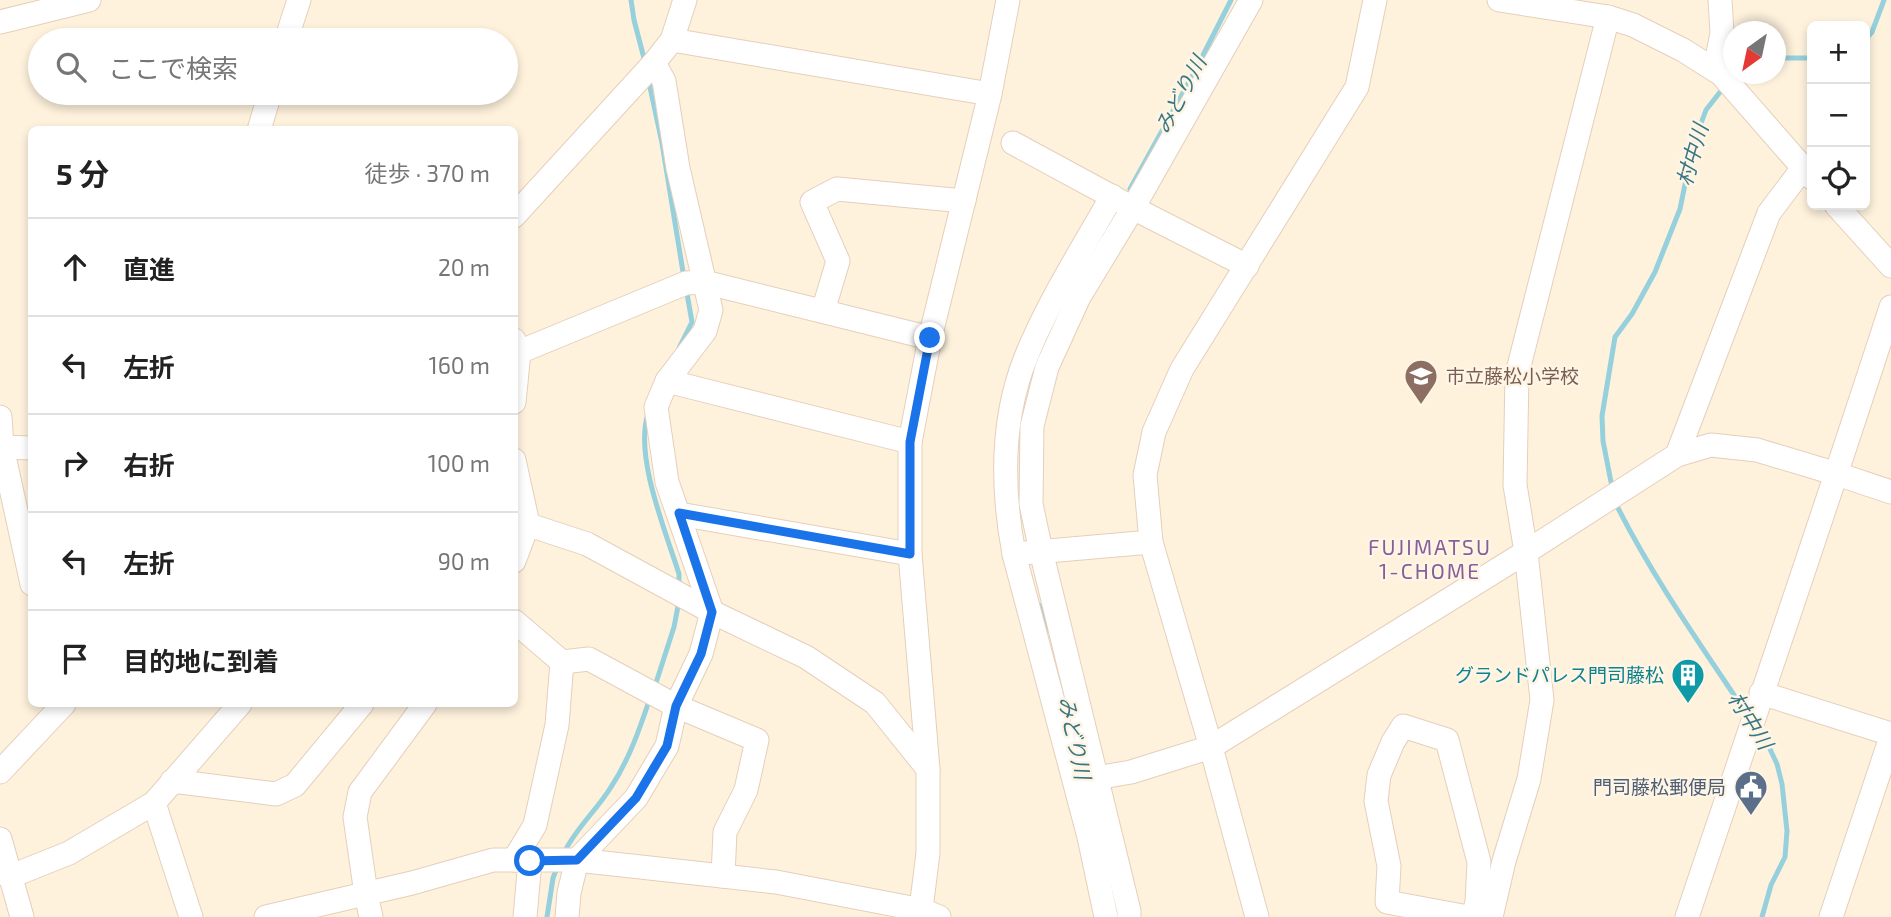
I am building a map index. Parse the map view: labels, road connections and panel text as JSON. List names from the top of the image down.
{
  "districts": ["FUJIMATSU 1-CHOME"],
  "water": ["みどり川", "村中川"],
  "places": {
    "school or university": ["市立藤松小学校"],
    "building": ["グランドパレス門司藤松"],
    "public building": ["門司藤松郵便局"]
  },
  "north": "bottom left",
  "page": {
    "map_buttons": ["+", "−"],
    "search": "ここで検索",
    "heading": ["5 分", "徒歩 · 370 m"],
    "list": [
      ["直進", "20 m"],
      ["左折", "160 m"],
      ["右折", "100 m"],
      ["左折", "90 m"],
      "目的地に到着"
    ]
  }
}
